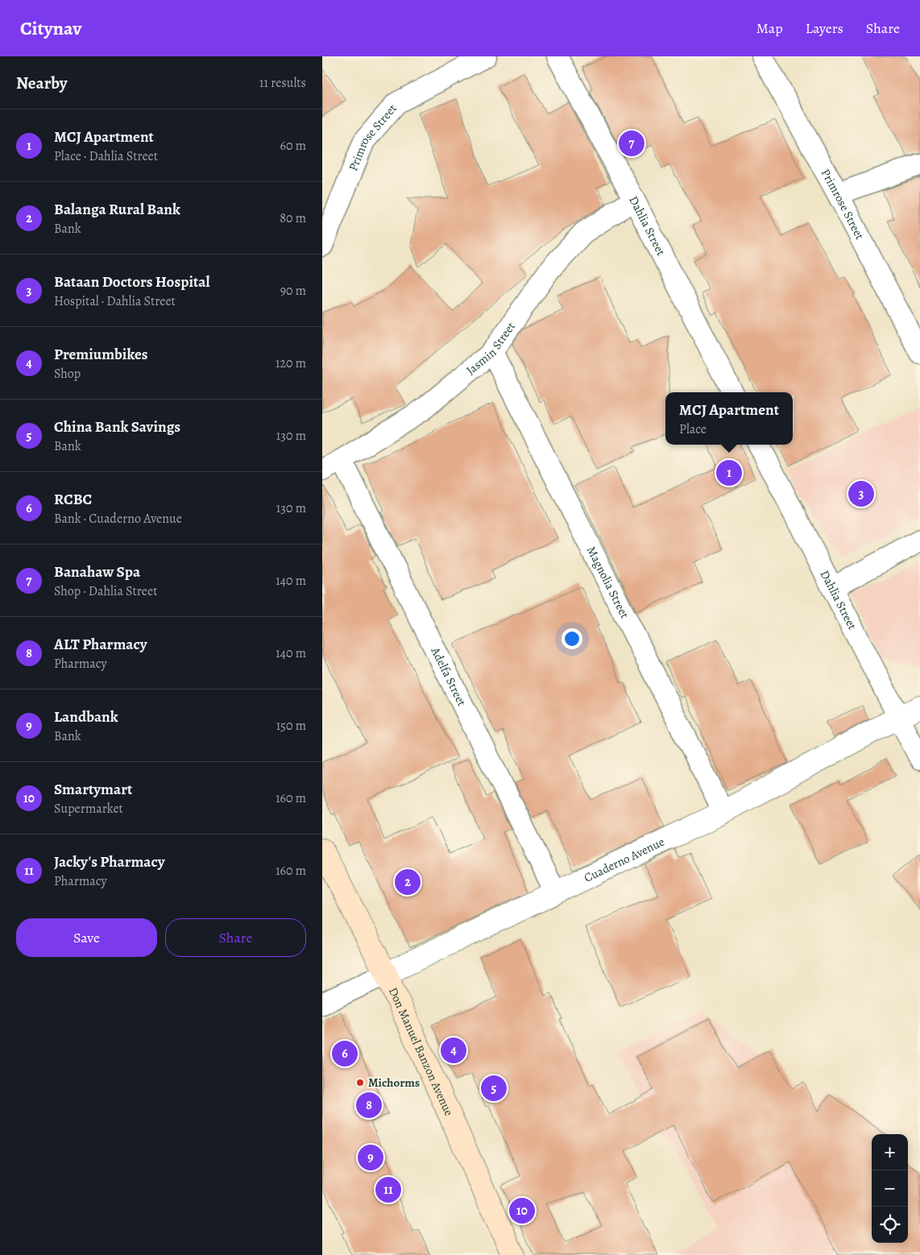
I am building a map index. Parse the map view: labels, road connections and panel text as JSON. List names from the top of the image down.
{
  "streets": {
    "main road": ["Don Manuel Banzon Avenue"],
    "street": [
      "Primrose Street",
      "Dahlia Street",
      "Jasmin Street",
      "Magnolia Street",
      "Adelfa Street",
      "Cuaderno Avenue"
    ]
  },
  "crossings": [
    ["Dahlia Street", "Jasmin Street"],
    ["Dahlia Street", "Cuaderno Avenue"],
    ["Jasmin Street", "Magnolia Street"],
    ["Jasmin Street", "Adelfa Street"],
    ["Magnolia Street", "Cuaderno Avenue"],
    ["Adelfa Street", "Cuaderno Avenue"],
    ["Cuaderno Avenue", "Don Manuel Banzon Avenue"]
  ],
  "places": ["Michorms"],
  "page": {
    "header": "Citynav",
    "nav": ["Map", "Layers", "Share"],
    "heading": ["Nearby", "11 results"],
    "list": [
      {
        "mark": "1",
        "name": "MCJ Apartment",
        "note": "Place · Dahlia Street",
        "value": "60 m"
      },
      {
        "mark": "2",
        "name": "Balanga Rural Bank",
        "note": "Bank",
        "value": "80 m"
      },
      {
        "mark": "3",
        "name": "Bataan Doctors Hospital",
        "note": "Hospital · Dahlia Street",
        "value": "90 m"
      },
      {
        "mark": "4",
        "name": "Premiumbikes",
        "note": "Shop",
        "value": "120 m"
      },
      {
        "mark": "5",
        "name": "China Bank Savings",
        "note": "Bank",
        "value": "130 m"
      },
      {
        "mark": "6",
        "name": "RCBC",
        "note": "Bank · Cuaderno Avenue",
        "value": "130 m"
      },
      {
        "mark": "7",
        "name": "Banahaw Spa",
        "note": "Shop · Dahlia Street",
        "value": "140 m"
      },
      {
        "mark": "8",
        "name": "ALT Pharmacy",
        "note": "Pharmacy",
        "value": "140 m"
      },
      {
        "mark": "9",
        "name": "Landbank",
        "note": "Bank",
        "value": "150 m"
      },
      {
        "mark": "10",
        "name": "Smartymart",
        "note": "Supermarket",
        "value": "160 m"
      },
      {
        "mark": "11",
        "name": "Jacky's Pharmacy",
        "note": "Pharmacy",
        "value": "160 m"
      }
    ],
    "pins": [
      "7",
      "1",
      "3",
      "2",
      "4",
      "6",
      "5",
      "8",
      "9",
      "11",
      "10"
    ],
    "popup": ["MCJ Apartment", "Place"],
    "buttons": ["Save", "Share"],
    "map_buttons": ["+", "−"]
  }
}
